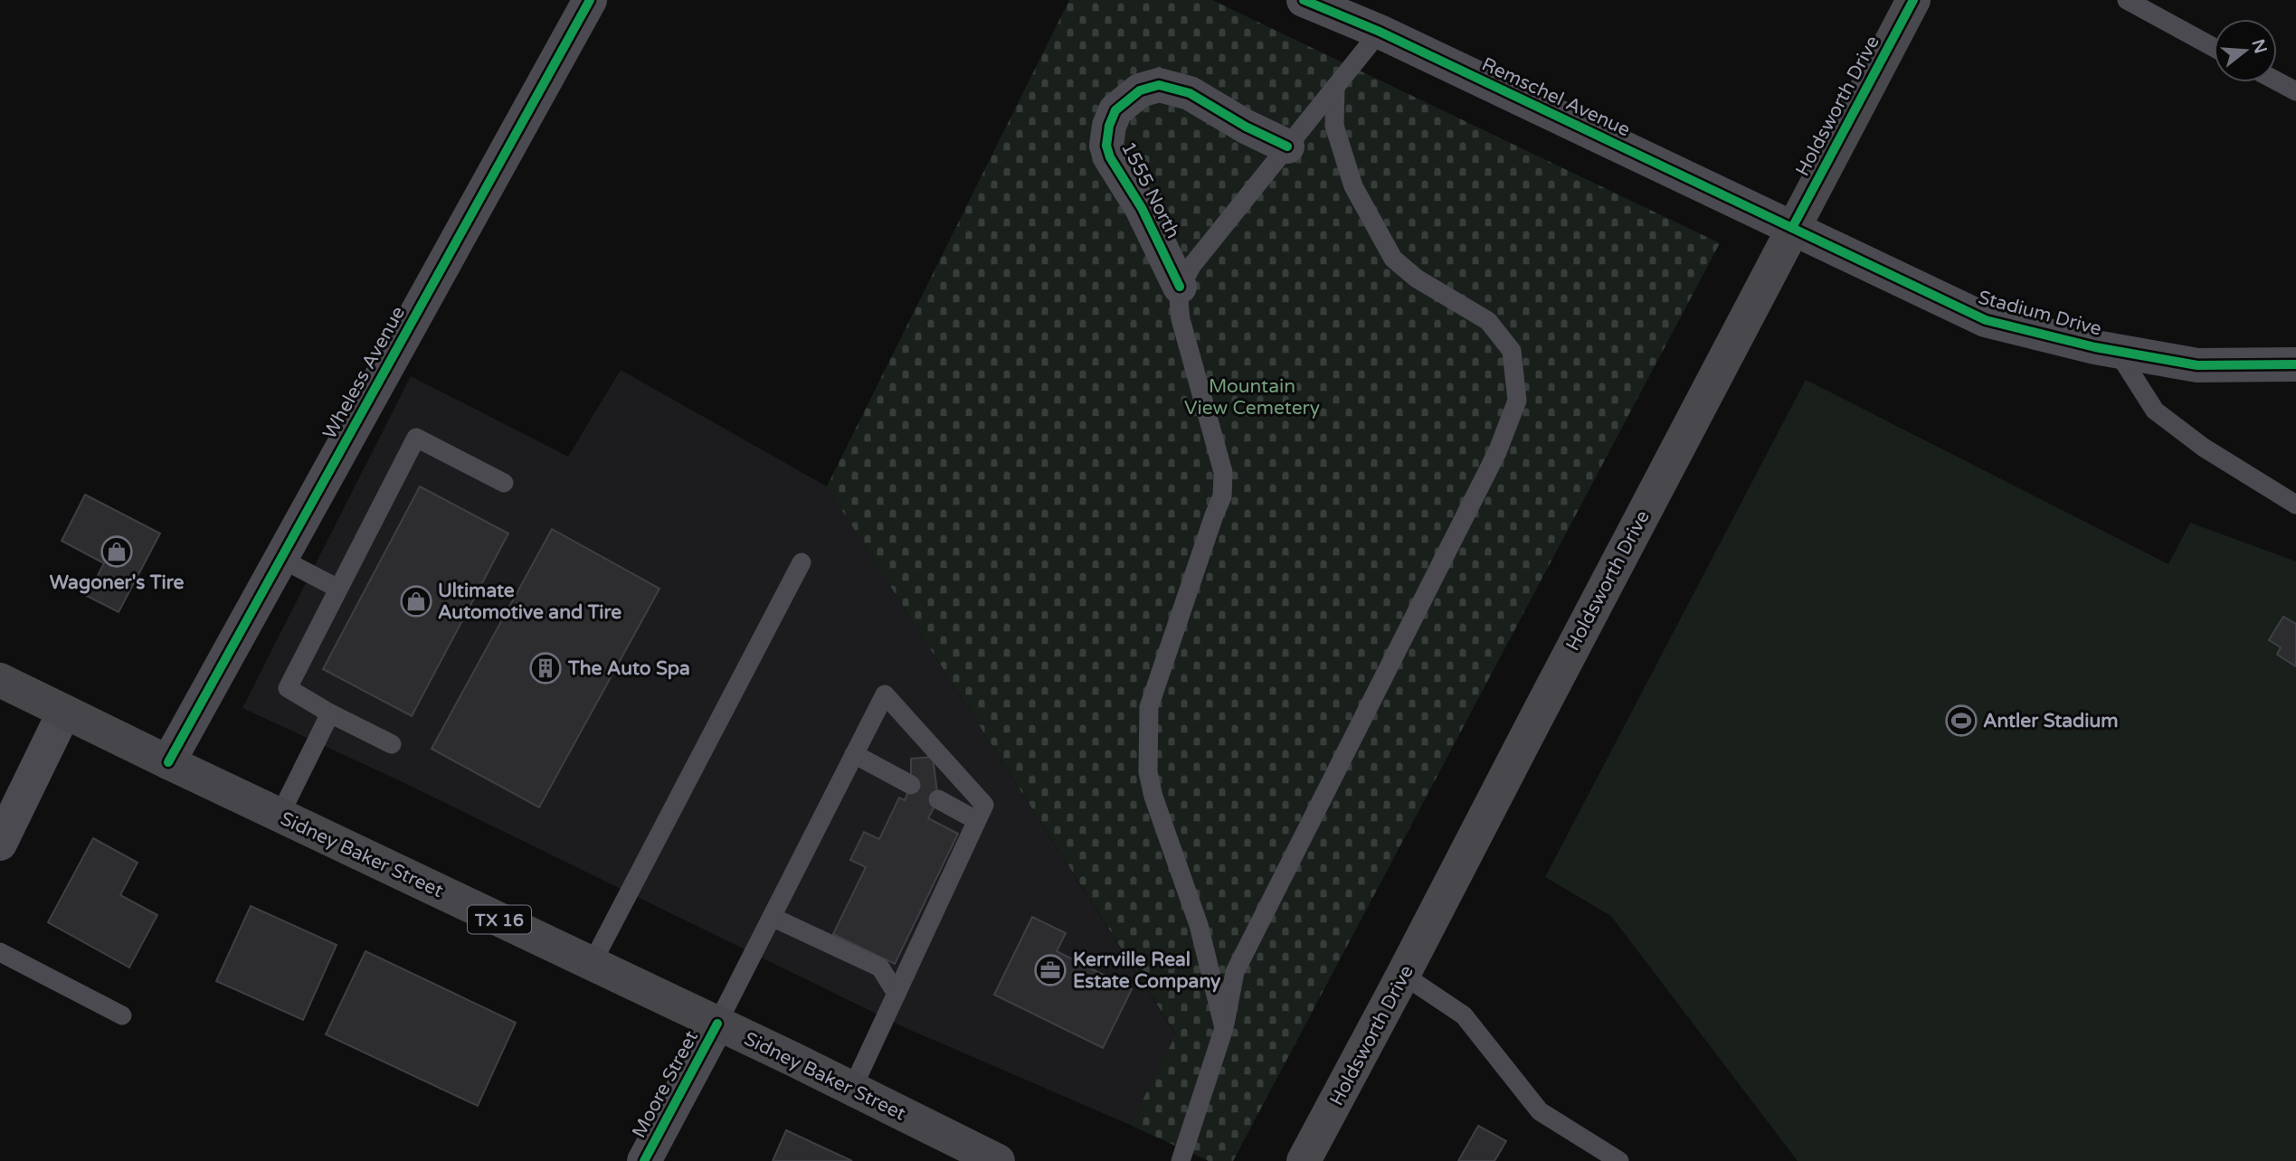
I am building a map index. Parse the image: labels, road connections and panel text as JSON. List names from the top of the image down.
{
  "streets": {
    "main road": ["Holdsworth Drive", "Sidney Baker Street", "TX 16"],
    "street": [
      "Remschel Avenue",
      "1555 North",
      "Stadium Drive",
      "Wheless Avenue",
      "Moore Street"
    ]
  },
  "crossings": [
    ["Remschel Avenue", "Holdsworth Drive"],
    ["Remschel Avenue", "Stadium Drive"],
    ["Holdsworth Drive", "Stadium Drive"],
    ["Wheless Avenue", "Sidney Baker Street"],
    ["Sidney Baker Street", "Moore Street"]
  ],
  "parks": ["Mountain View Cemetery"],
  "places": {
    "shop": ["Wagoner's Tire", "Ultimate Automotive and Tire"],
    "building": ["The Auto Spa"],
    "sports": ["Antler Stadium"],
    "office": ["Kerrville Real Estate Company"]
  },
  "north": "right"
}
